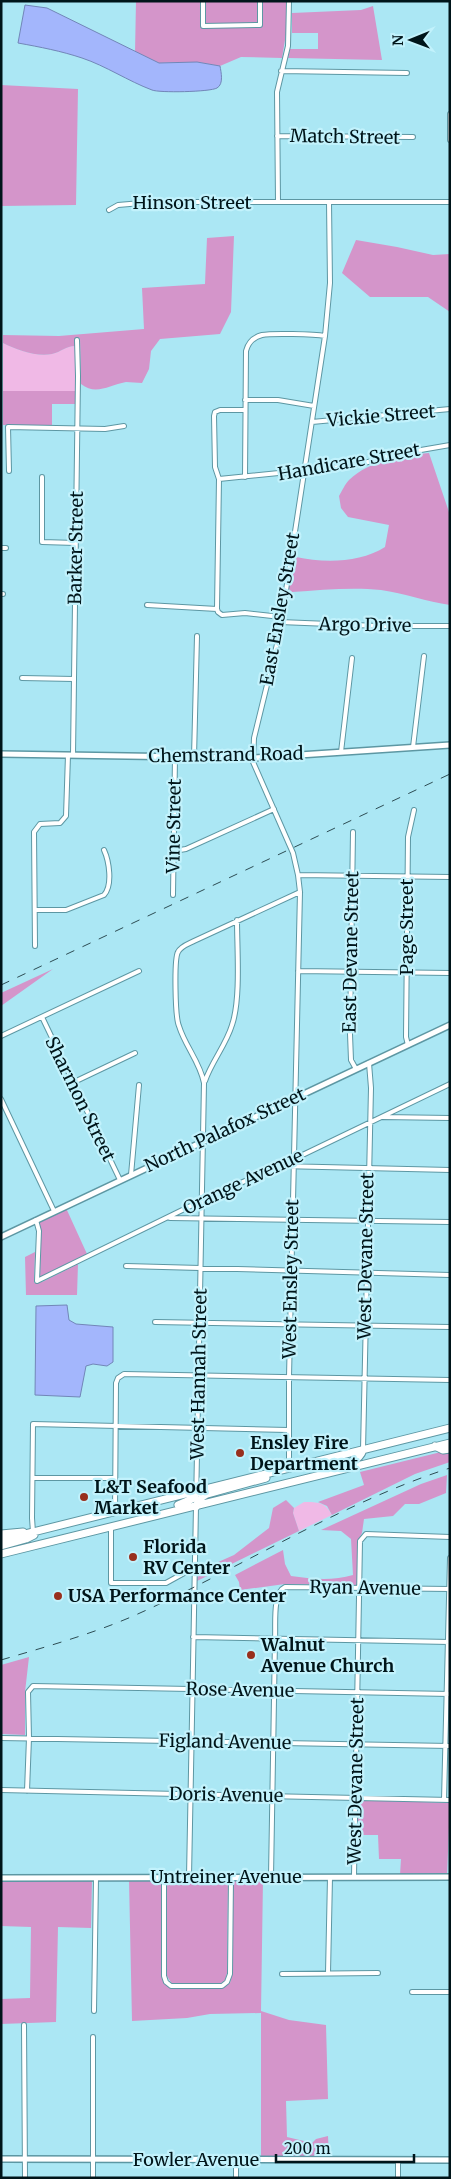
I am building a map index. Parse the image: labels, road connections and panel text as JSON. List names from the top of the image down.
{
  "streets": {
    "street": [
      "Match Street",
      "Hinson Street",
      "Vickie Street",
      "Handicare Street",
      "Barker Street",
      "East Ensley Street",
      "Argo Drive",
      "Chemstrand Road",
      "Vine Street",
      "Page Street",
      "East Devane Street",
      "Sharmon Street",
      "North Palafox Street",
      "Orange Avenue",
      "West Devane Street",
      "West Ensley Street",
      "West Hannah Street",
      "Ryan Avenue",
      "Rose Avenue",
      "Figland Avenue",
      "Doris Avenue",
      "Untreiner Avenue",
      "Fowler Avenue"
    ]
  },
  "crossings": [
    ["Hinson Street", "East Ensley Street"],
    ["Vickie Street", "East Ensley Street"],
    ["Handicare Street", "East Ensley Street"],
    ["Barker Street", "Chemstrand Road"],
    ["East Ensley Street", "Argo Drive"],
    ["East Ensley Street", "Chemstrand Road"],
    ["East Ensley Street", "North Palafox Street"],
    ["East Ensley Street", "West Ensley Street"],
    ["Chemstrand Road", "Vine Street"],
    ["Page Street", "North Palafox Street"],
    ["East Devane Street", "North Palafox Street"],
    ["Sharmon Street", "North Palafox Street"],
    ["North Palafox Street", "Orange Avenue"],
    ["North Palafox Street", "West Devane Street"],
    ["North Palafox Street", "West Ensley Street"],
    ["North Palafox Street", "West Hannah Street"],
    ["Orange Avenue", "West Devane Street"],
    ["Orange Avenue", "West Ensley Street"],
    ["Orange Avenue", "West Hannah Street"],
    ["West Devane Street", "Ryan Avenue"],
    ["West Devane Street", "Rose Avenue"],
    ["West Devane Street", "Figland Avenue"],
    ["West Devane Street", "Doris Avenue"],
    ["West Devane Street", "Untreiner Avenue"],
    ["West Hannah Street", "Rose Avenue"],
    ["West Hannah Street", "Figland Avenue"],
    ["West Hannah Street", "Doris Avenue"],
    ["West Hannah Street", "Untreiner Avenue"],
    ["Rose Avenue", "Figland Avenue"]
  ],
  "places": [
    "Ensley Fire Department",
    "L&T Seafood Market",
    "Florida RV Center",
    "USA Performance Center",
    "Walnut Avenue Church"
  ],
  "scale_bar": "200 m",
  "north": "left"
}
